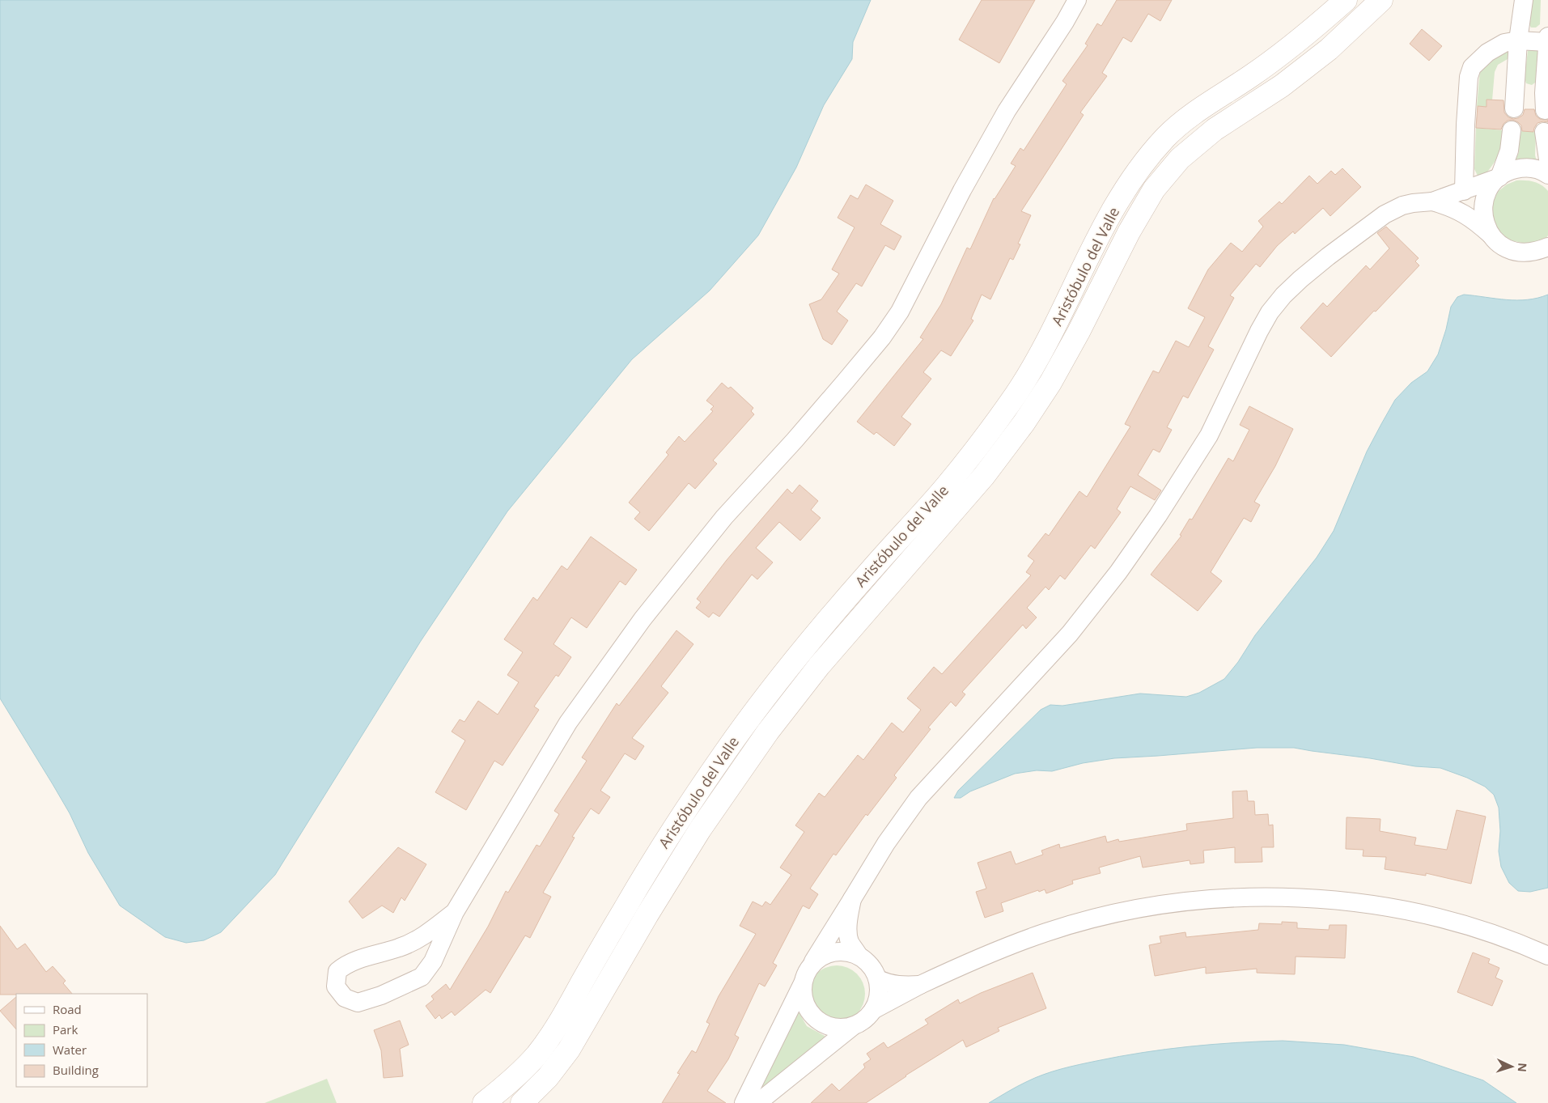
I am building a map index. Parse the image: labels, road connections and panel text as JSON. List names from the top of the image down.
{
  "streets": {
    "street": ["Aristóbulo del Valle"]
  },
  "legend": [
    "Road",
    "Park",
    "Water",
    "Building"
  ],
  "north": "right"
}
